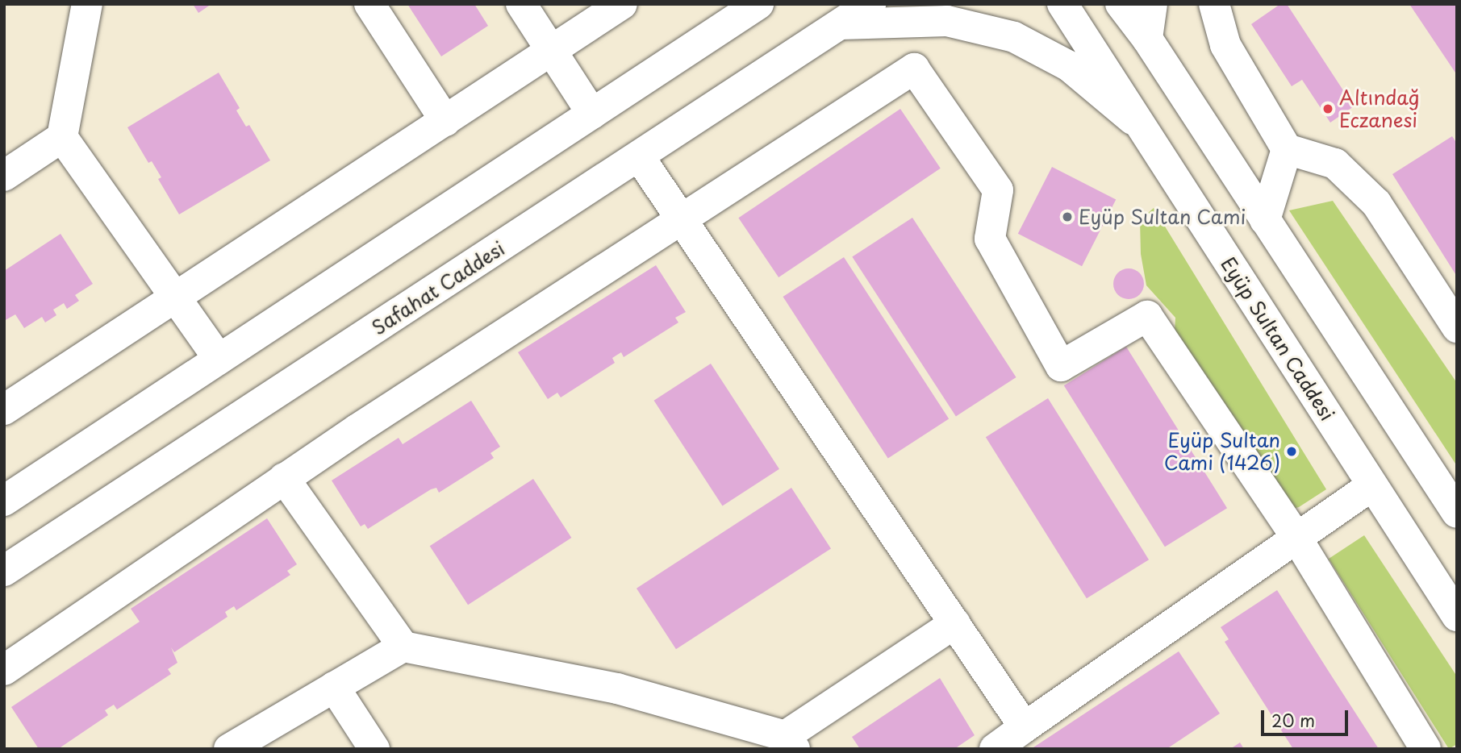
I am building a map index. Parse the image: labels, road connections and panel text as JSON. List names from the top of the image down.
{
  "streets": {
    "street": ["Safahat Caddesi", "Eyüp Sultan Caddesi"]
  },
  "places": ["Altındağ Eczanesi", "Eyüp Sultan Cami", "Eyüp Sultan Cami (1426)"],
  "scale_bar": "20 m"
}
